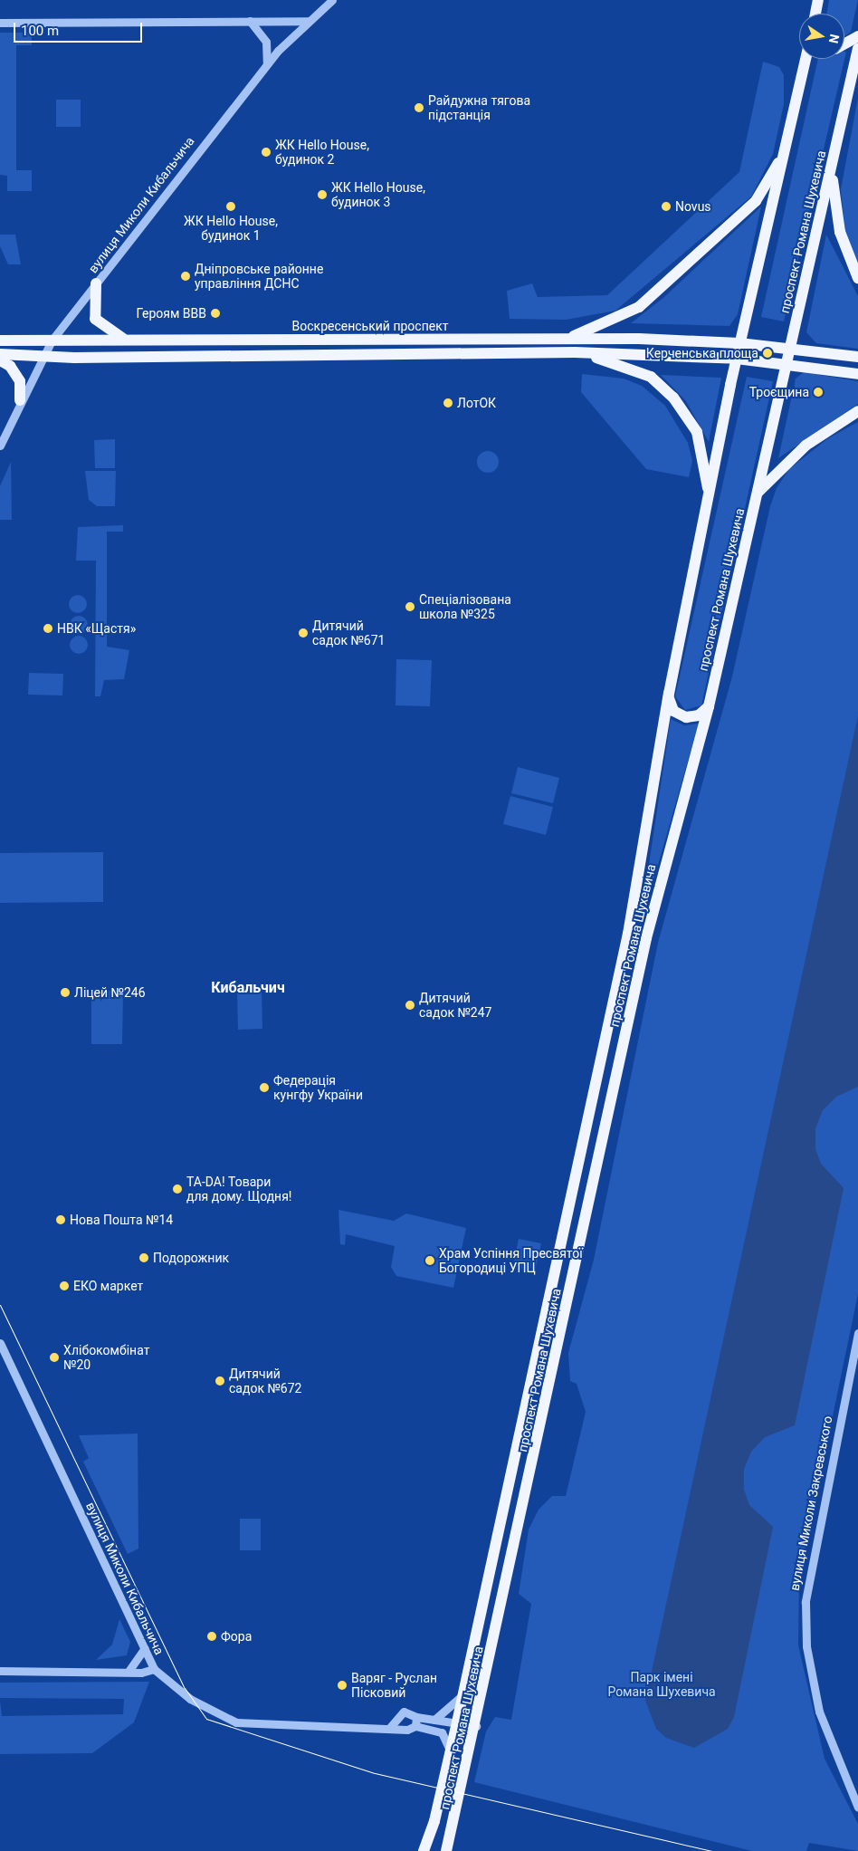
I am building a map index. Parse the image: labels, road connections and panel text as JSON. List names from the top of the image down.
{
  "streets": {
    "main road": ["проспект Романа Шухевича", "Воскресенський проспект"],
    "street": ["вулиця Миколи Кибальчича", "вулиця Миколи Закревського"]
  },
  "crossings": [
    ["вулиця Миколи Кибальчича", "Воскресенський проспект"],
    ["проспект Романа Шухевича", "Воскресенський проспект"]
  ],
  "districts": ["Кибальчич"],
  "parks": ["Парк імені Романа Шухевича"],
  "places": [
    "Райдужна тягова пiдстанцiя",
    "ЖК Hello House, будинок 2",
    "ЖК Hello House, будинок 3",
    "ЖК Hello House, будинок 1",
    "Novus",
    "Дніпровське районне управління ДСНС",
    "Героям ВВВ",
    "Керченська площа",
    "Троєщина",
    "ЛотОК",
    "Спеціалізована школа №325",
    "НВК «Щастя»",
    "Дитячий садок №671",
    "Ліцей №246",
    "Дитячий садок №247",
    "Федерація кунгфу України",
    "TA-DA! Товари для дому. Щодня!",
    "Нова Пошта №14",
    "Подорожник",
    "Храм Успіння Пресвятої Богородиці УПЦ",
    "ЕКО маркет",
    "Хлібокомбінат №20",
    "Дитячий садок №672",
    "Фора",
    "Варяг - Руслан Пісковий"
  ],
  "scale_bar": "100 m",
  "north": "right"
}
